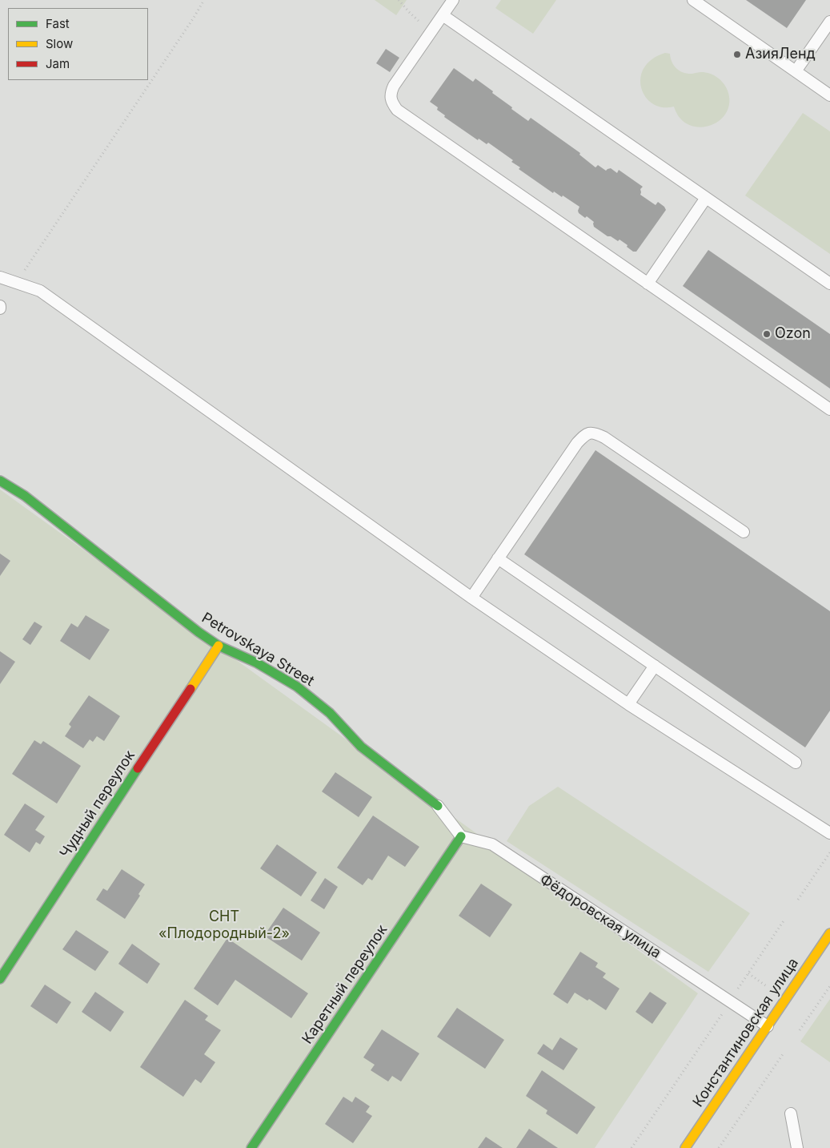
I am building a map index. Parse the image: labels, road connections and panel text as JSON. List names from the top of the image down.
{
  "streets": {
    "street": [
      "Petrovskaya Street",
      "Чудный переулок",
      "Каретный переулок",
      "Константиновская улица"
    ],
    "lane": ["Фёдоровская улица"]
  },
  "crossings": [
    ["Petrovskaya Street", "Чудный переулок"],
    ["Фёдоровская улица", "Каретный переулок"],
    ["Фёдоровская улица", "Константиновская улица"]
  ],
  "parks": ["СНТ «Плодородный-2»"],
  "places": ["АзияЛенд", "Ozon"],
  "legend": ["Fast", "Slow", "Jam"]
}
